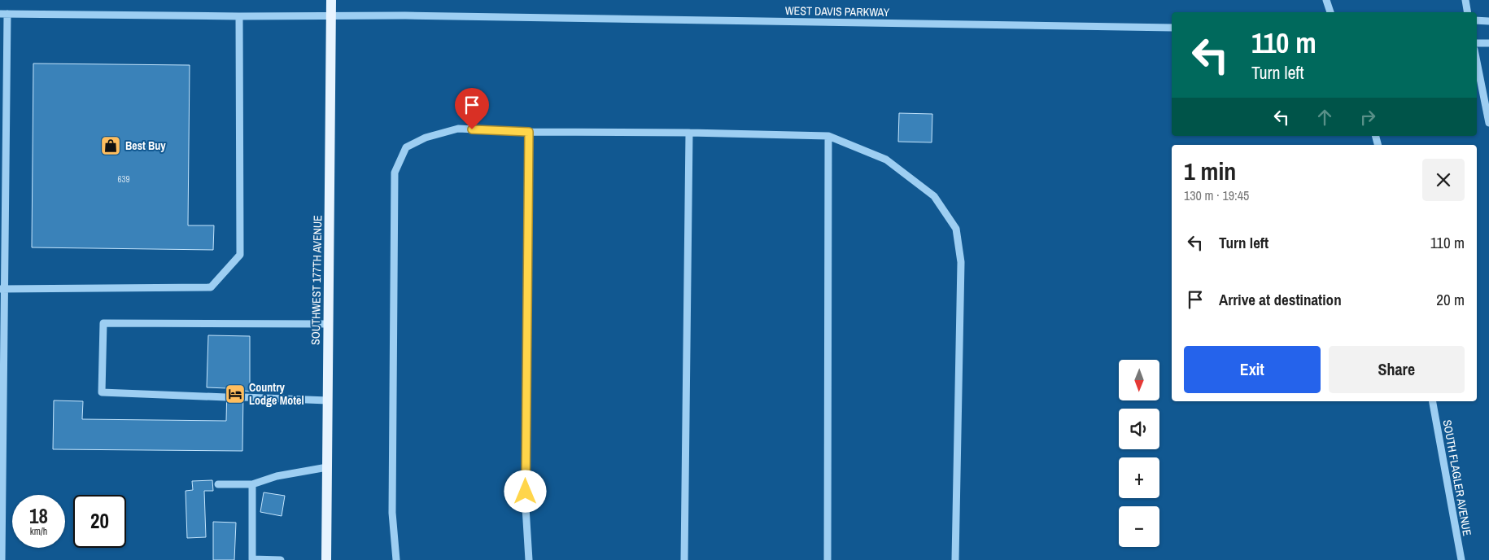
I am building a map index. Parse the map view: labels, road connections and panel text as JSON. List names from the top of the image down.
{
  "streets": {
    "main road": ["SOUTHWEST 177TH AVENUE"],
    "street": ["WEST DAVIS PARKWAY", "SOUTH FLAGLER AVENUE"]
  },
  "crossings": [
    ["WEST DAVIS PARKWAY", "SOUTHWEST 177TH AVENUE"]
  ],
  "places": {
    "shop": ["Best Buy"],
    "hotel": ["Country Lodge Motel"]
  },
  "house_numbers": ["639"],
  "north": "bottom",
  "page": {
    "turn": ["110 m", "Turn left"],
    "heading": ["1 min", "130 m · 19:45"],
    "list": [
      {
        "name": "Turn left",
        "value": "110 m"
      },
      {
        "name": "Arrive at destination",
        "value": "20 m"
      }
    ],
    "buttons": ["Exit", "Share"],
    "map_buttons": ["+", "−"],
    "speed": "18 km/h",
    "limit": "20"
  }
}
